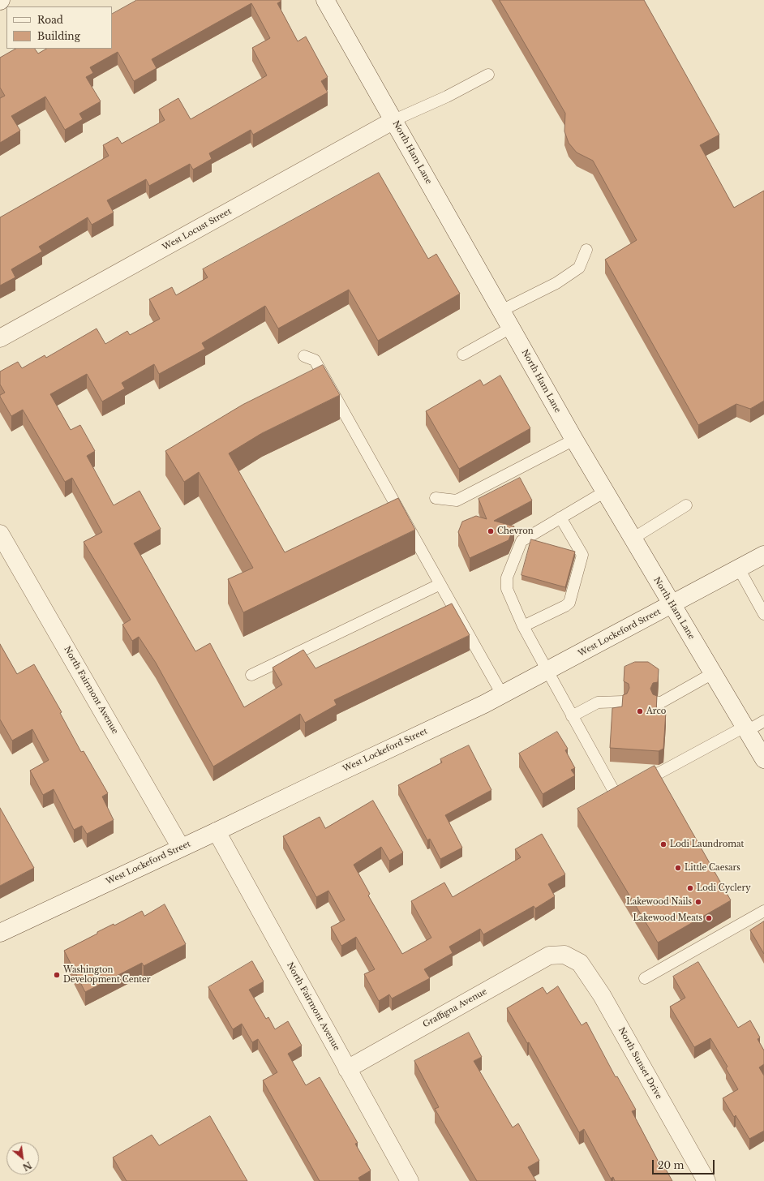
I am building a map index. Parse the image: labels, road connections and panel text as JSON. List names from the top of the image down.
{
  "streets": {
    "street": [
      "North Ham Lane",
      "West Locust Street",
      "West Lockeford Street",
      "North Fairmont Avenue",
      "Graffigna Avenue",
      "North Sunset Drive"
    ]
  },
  "crossings": [
    ["North Ham Lane", "West Locust Street"],
    ["North Ham Lane", "West Lockeford Street"],
    ["West Lockeford Street", "North Fairmont Avenue"],
    ["North Fairmont Avenue", "Graffigna Avenue"],
    ["Graffigna Avenue", "North Sunset Drive"]
  ],
  "places": [
    "Chevron",
    "Arco",
    "Lodi Laundromat",
    "Little Caesars",
    "Lodi Cyclery",
    "Lakewood Nails",
    "Lakewood Meats",
    "Washington Development Center"
  ],
  "legend": ["Road", "Building"],
  "scale_bar": "20 m",
  "north": "bottom right"
}
